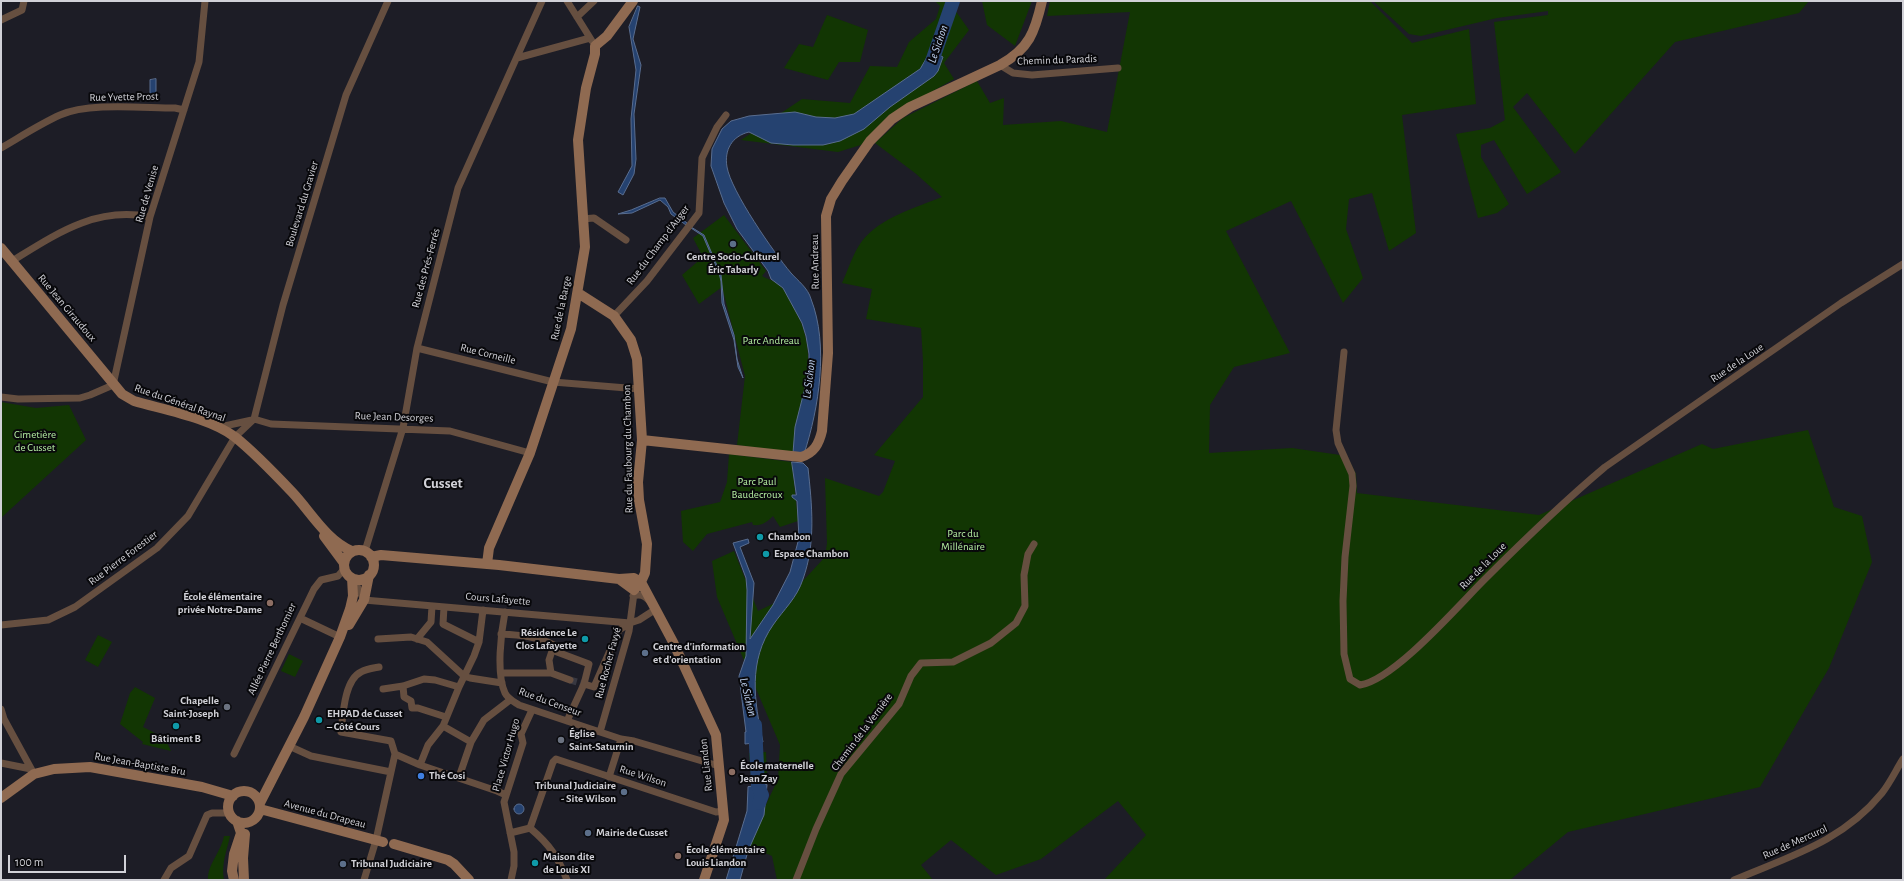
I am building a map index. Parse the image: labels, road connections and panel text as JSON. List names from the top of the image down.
{
  "streets": {
    "main road": [
      "Rue Andreau",
      "Rue Jean Giraudoux",
      "Rue de la Barge",
      "Rue du Général Raynal",
      "Rue du Faubourg du Chambon",
      "Rue Jean-Baptiste Bru",
      "Rue Liandon",
      "Avenue du Drapeau"
    ],
    "street": [
      "Chemin du Paradis",
      "Rue Yvette Prost",
      "Rue de Venise",
      "Boulevard du Gravier",
      "Rue du Champ d'Auger",
      "Rue des Prés-Ferrés",
      "Rue Corneille",
      "Rue de la Loue",
      "Rue Jean Desorges",
      "Rue Pierre Forestier",
      "Cours Lafayette",
      "Allée Pierre Berthomier",
      "Rue Rocher Favyé",
      "Rue du Censeur",
      "Chemin de la Vernière",
      "Place Victor Hugo",
      "Rue Wilson",
      "Rue de Mercurol"
    ]
  },
  "crossings": [
    ["Chemin du Paradis", "Rue Andreau"],
    ["Rue Yvette Prost", "Rue de Venise"],
    ["Rue de Venise", "Rue Jean Giraudoux"],
    ["Rue de Venise", "Rue du Général Raynal"],
    ["Boulevard du Gravier", "Rue Jean Desorges"],
    ["Rue du Champ d'Auger", "Rue du Faubourg du Chambon"],
    ["Rue Andreau", "Rue du Faubourg du Chambon"],
    ["Rue des Prés-Ferrés", "Rue Corneille"],
    ["Rue des Prés-Ferrés", "Rue du Général Raynal"],
    ["Rue des Prés-Ferrés", "Rue Jean Desorges"],
    ["Rue des Prés-Ferrés", "Allée Pierre Berthomier"],
    ["Rue Jean Giraudoux", "Rue du Général Raynal"],
    ["Rue de la Barge", "Rue Corneille"],
    ["Rue de la Barge", "Rue Jean Desorges"],
    ["Rue de la Barge", "Rue du Faubourg du Chambon"],
    ["Rue Corneille", "Rue du Faubourg du Chambon"],
    ["Rue du Général Raynal", "Rue Pierre Forestier"],
    ["Rue du Général Raynal", "Allée Pierre Berthomier"],
    ["Rue du Faubourg du Chambon", "Rue Liandon"],
    ["Cours Lafayette", "Rue Rocher Favyé"],
    ["Rue Rocher Favyé", "Rue du Censeur"],
    ["Rue du Censeur", "Place Victor Hugo"],
    ["Rue du Censeur", "Rue Liandon"],
    ["Rue Jean-Baptiste Bru", "Avenue du Drapeau"],
    ["Rue Liandon", "Rue Wilson"]
  ],
  "districts": ["Cusset"],
  "water": ["Le Sichon"],
  "parks": [
    "Parc Andreau",
    "Cimetière de Cusset",
    "Parc Paul Baudecroux",
    "Parc du Millénaire"
  ],
  "places": [
    "Centre Socio-Culturel Éric Tabarly",
    "Chambon",
    "Espace Chambon",
    "École élémentaire privée Notre-Dame",
    "Résidence Le Clos Lafayette",
    "Centre d'information et d'orientation",
    "Chapelle Saint-Joseph",
    "EHPAD de Cusset – Côté Cours",
    "Bâtiment B",
    "Église Saint-Saturnin",
    "École maternelle Jean Zay",
    "Thé Cosi",
    "Tribunal Judiciaire - Site Wilson",
    "Mairie de Cusset",
    "École élémentaire Louis Liandon",
    "Maison dite de Louis XI",
    "Tribunal Judiciaire"
  ],
  "scale_bar": "100 m"
}
